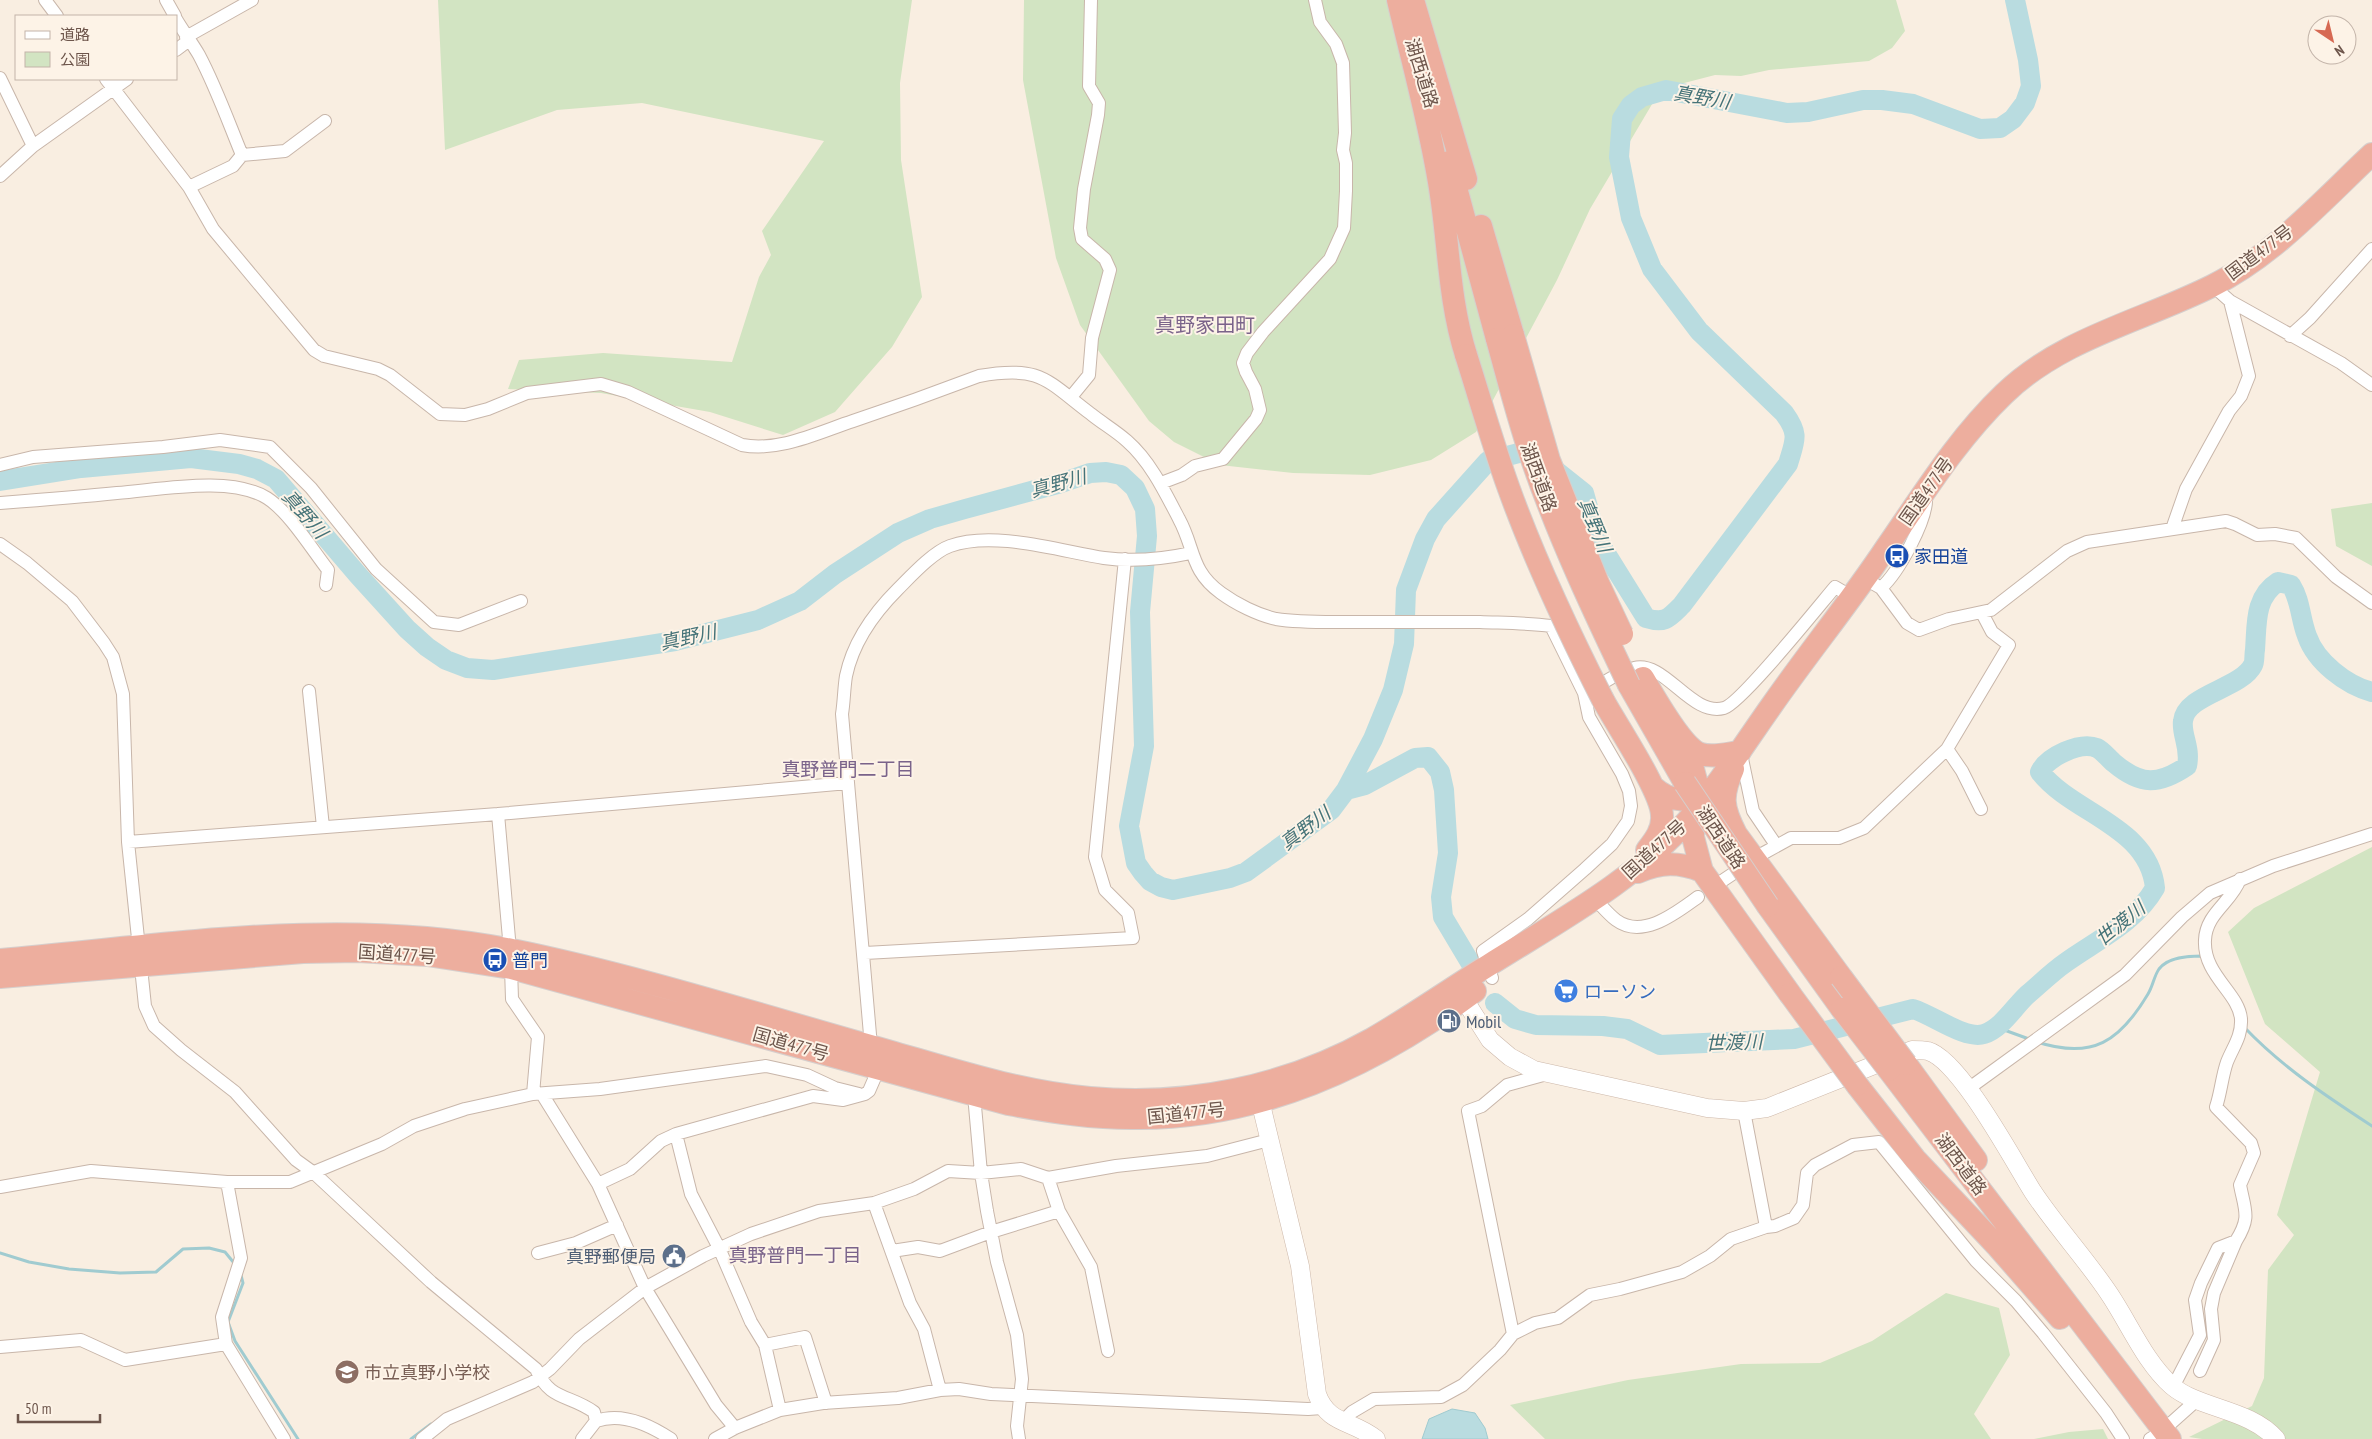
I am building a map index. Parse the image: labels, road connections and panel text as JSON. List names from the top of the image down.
{
  "streets": {
    "highway": ["湖西道路", "国道477号"]
  },
  "crossings": [
    ["湖西道路", "国道477号"]
  ],
  "districts": ["真野家田町", "真野普門二丁目", "真野普門一丁目"],
  "water": ["真野川", "世渡川"],
  "places": {
    "bus stop": ["家田道", "普門"],
    "supermarket": ["ローソン"],
    "fuel station": ["Mobil"],
    "public building": ["真野郵便局"],
    "school or university": ["市立真野小学校"]
  },
  "legend": ["道路", "公園"],
  "scale_bar": "50 m",
  "north": "bottom right"
}
